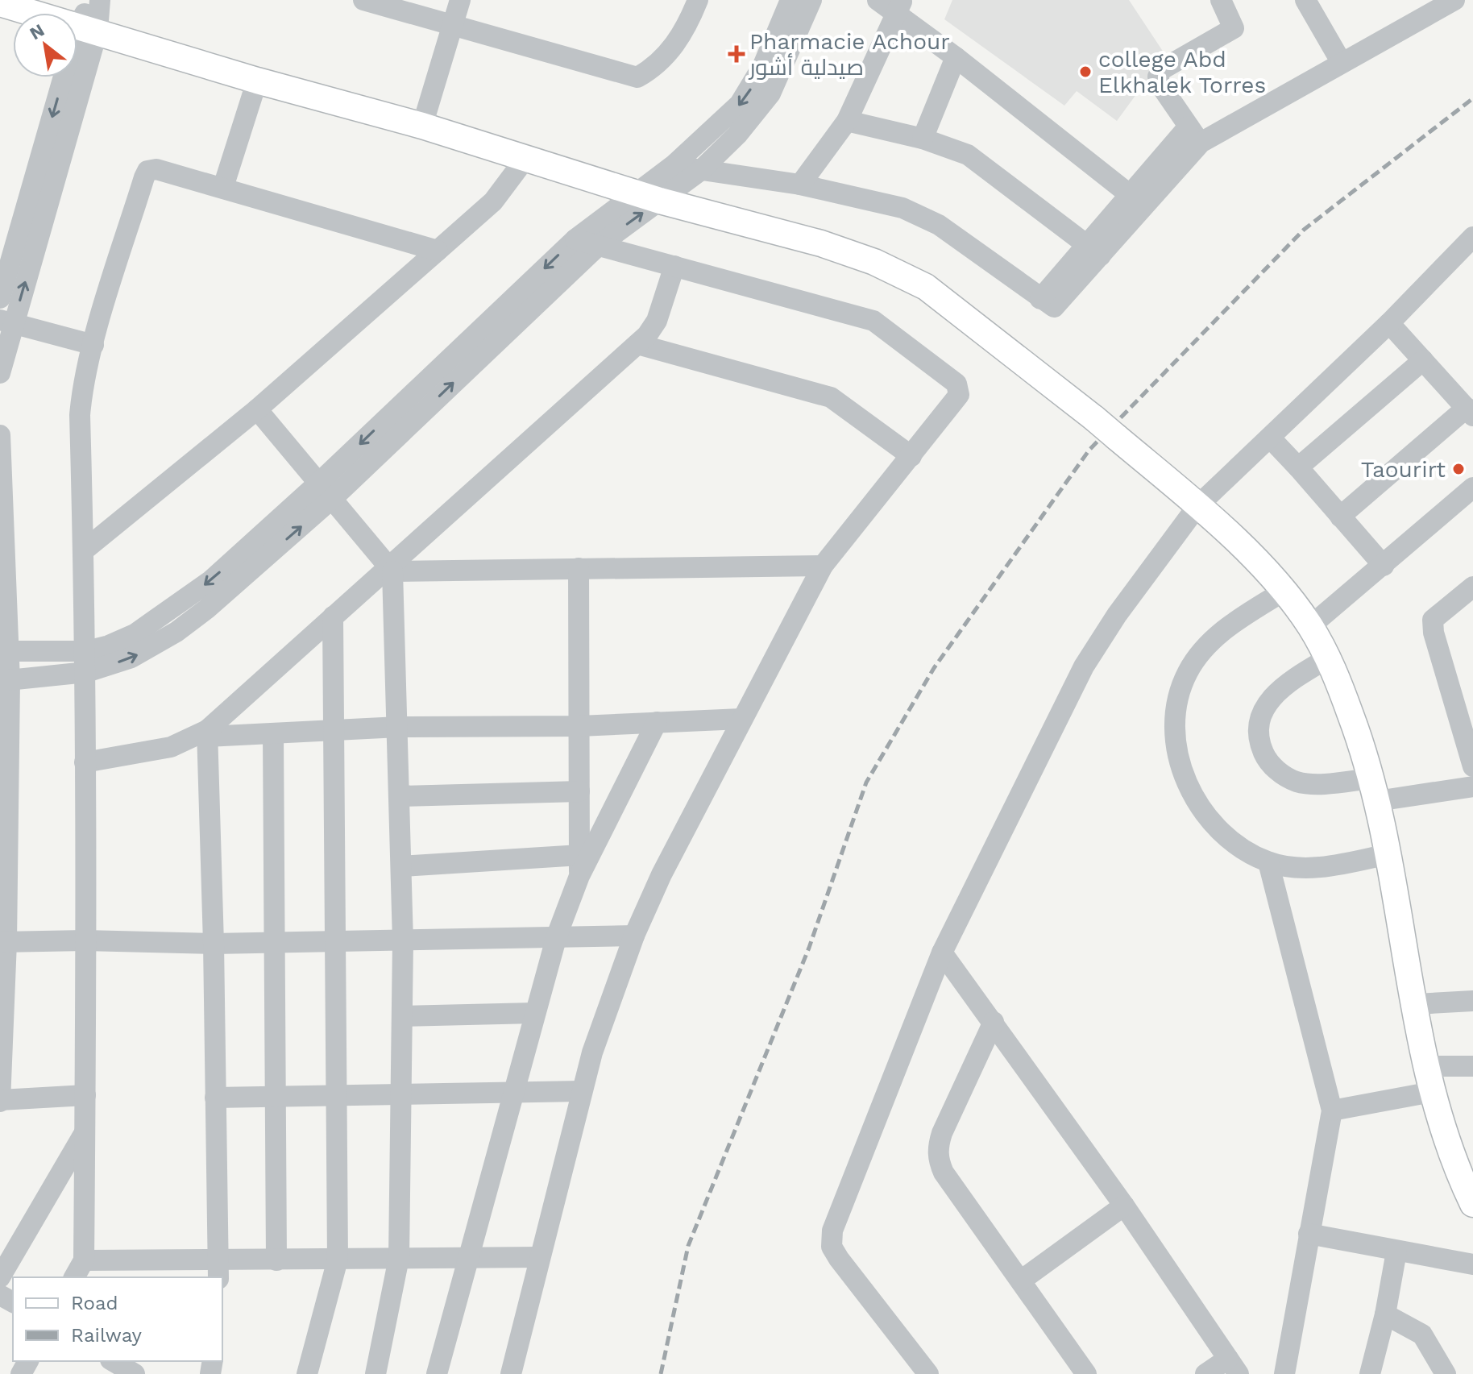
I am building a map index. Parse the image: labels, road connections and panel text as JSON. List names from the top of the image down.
{
  "places": {
    "health": ["Pharmacie Achour صيدلية أشور"],
    "other": ["college Abd Elkhalek Torres", "Taourirt"]
  },
  "legend": ["Road", "Railway"],
  "north": "top left"
}
